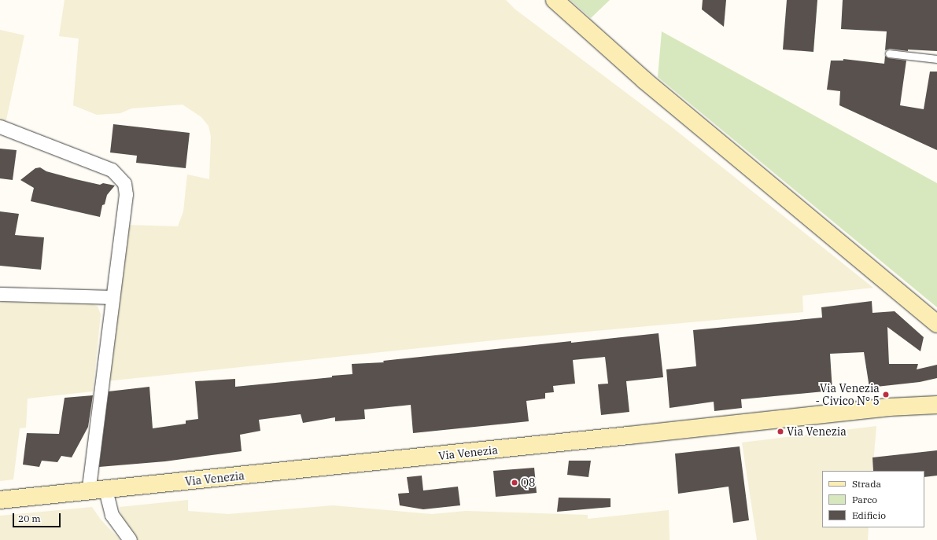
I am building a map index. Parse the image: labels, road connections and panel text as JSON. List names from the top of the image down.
{
  "streets": {
    "main road": ["Via Venezia"]
  },
  "places": ["Via Venezia - Civico N° 5", "Via Venezia", "Q8"],
  "legend": ["Strada", "Parco", "Edificio"],
  "scale_bar": "20 m"
}
